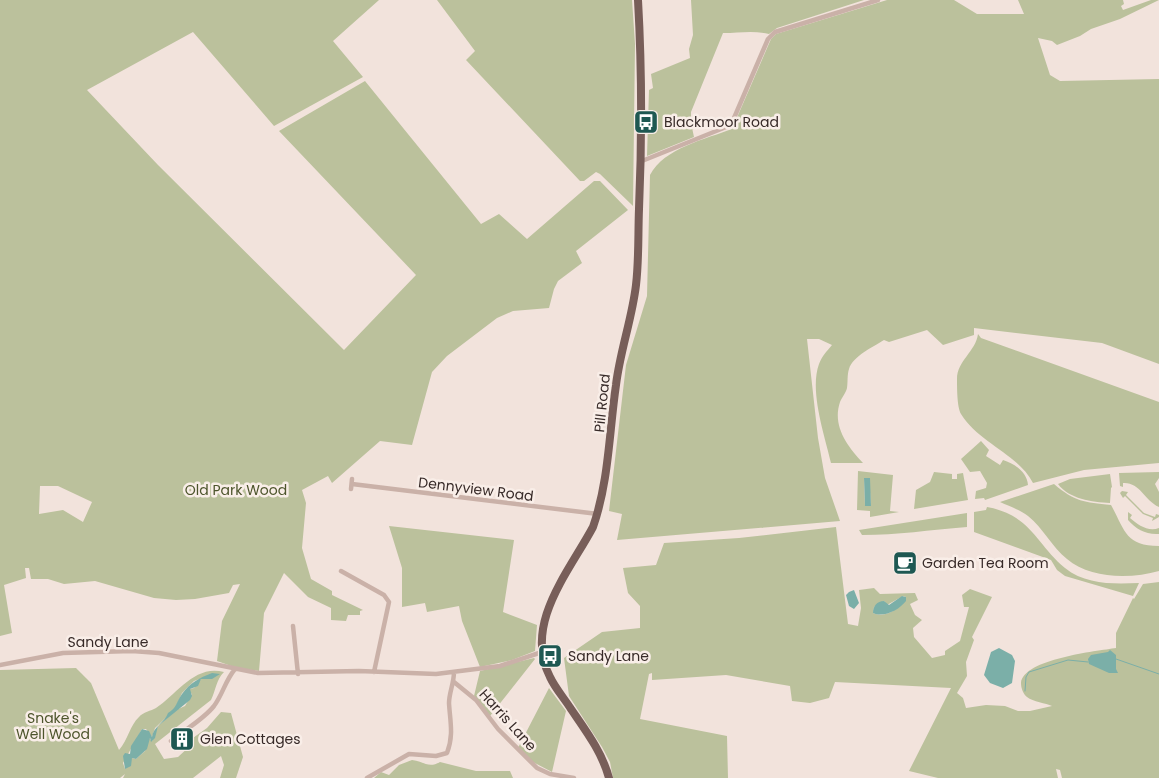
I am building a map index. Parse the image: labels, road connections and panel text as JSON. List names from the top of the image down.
{
  "streets": {
    "main road": ["Pill Road"],
    "street": ["Dennyview Road", "Sandy Lane", "Harris Lane"]
  },
  "crossings": [
    ["Pill Road", "Dennyview Road"],
    ["Pill Road", "Sandy Lane"]
  ],
  "parks": ["Old Park Wood", "Snake's Well Wood"],
  "places": {
    "bus stop": ["Blackmoor Road", "Sandy Lane"],
    "cafe": ["Garden Tea Room"],
    "building": ["Glen Cottages"]
  }
}
